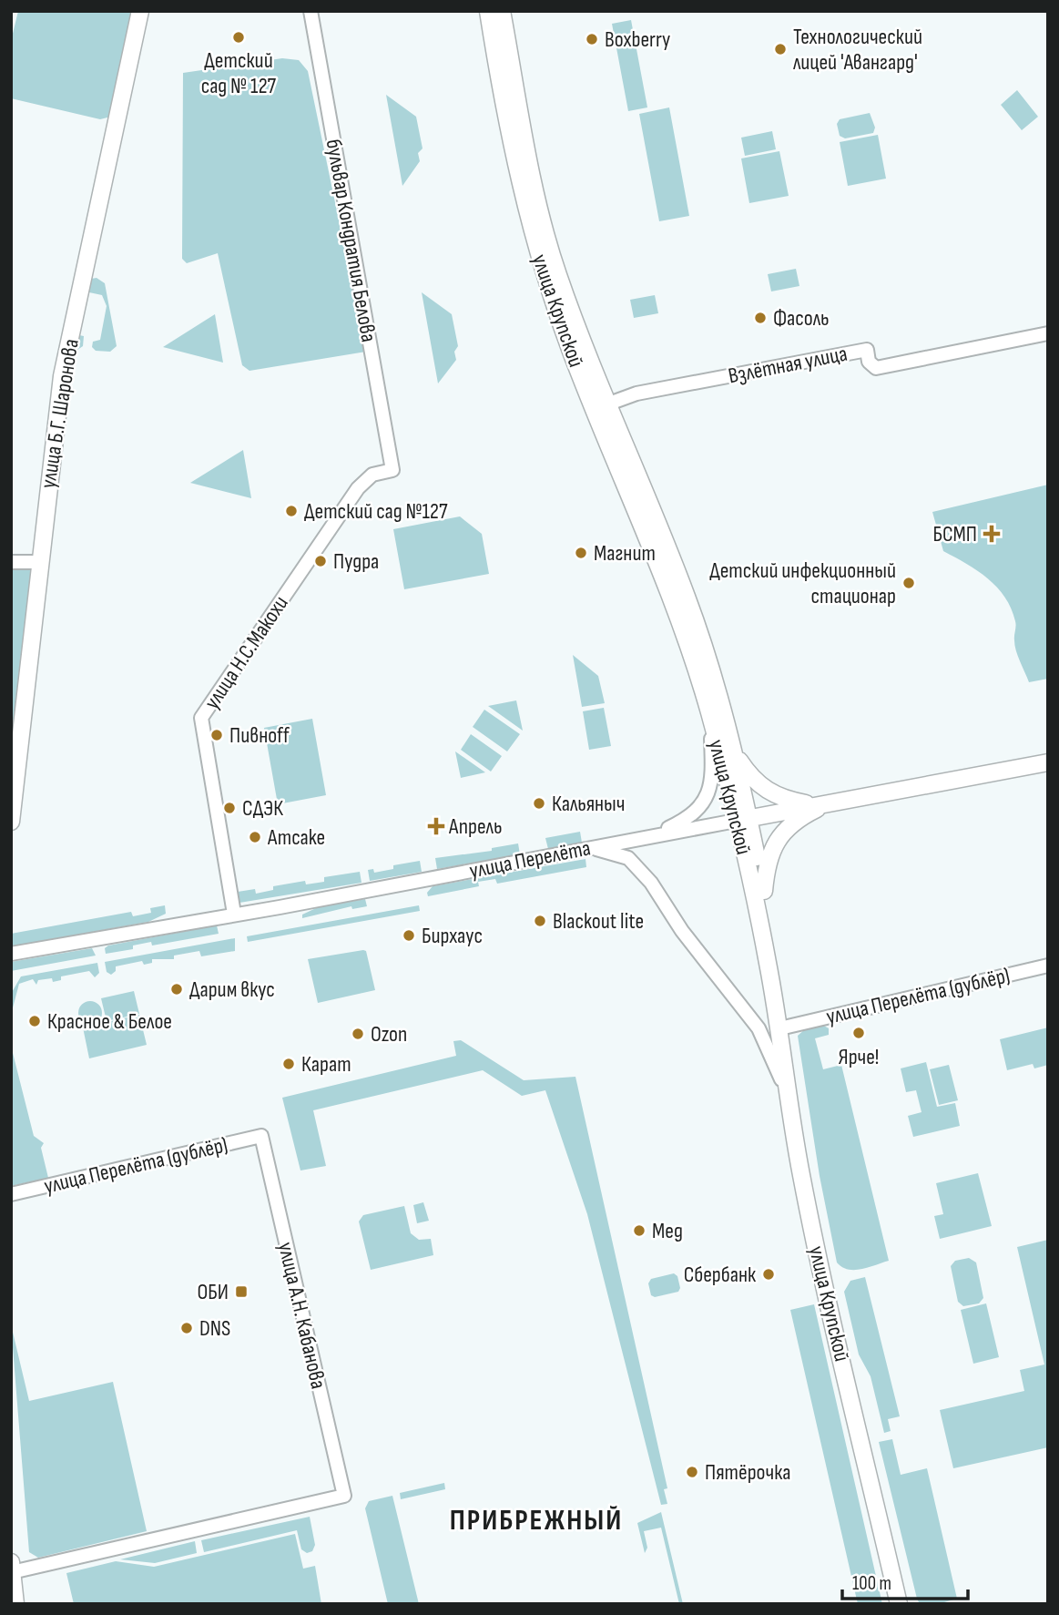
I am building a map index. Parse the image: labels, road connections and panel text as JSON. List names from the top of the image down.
{
  "streets": {
    "main road": ["улица Крупской", "улица Б.Г. Шаронова", "улица Перелёта"],
    "street": [
      "бульвар Кондратия Белова",
      "Взлётная улица",
      "улица Н.С.Макохи",
      "улица Перелёта (дублёр)",
      "улица А.Н. Кабанова"
    ]
  },
  "crossings": [
    ["бульвар Кондратия Белова", "улица Н.С.Макохи"],
    ["улица Крупской", "Взлётная улица"],
    ["улица Крупской", "улица Перелёта"],
    ["улица Крупской", "улица Перелёта (дублёр)"],
    ["улица Н.С.Макохи", "улица Перелёта"],
    ["улица Перелёта (дублёр)", "улица А.Н. Кабанова"]
  ],
  "districts": ["ПРИБРЕЖНЫЙ"],
  "places": {
    "other": [
      "Детский сад № 127",
      "Boxberry",
      "Технологический лицей 'Авангард'",
      "Фасоль",
      "Детский сад №127",
      "Магнит",
      "Пудра",
      "Детский инфекционный стационар",
      "Пивнoff",
      "Кальяныч",
      "СДЭК",
      "Amcake",
      "Blackout lite",
      "Бирхаус",
      "Дарим вкус",
      "Красное & Белое",
      "Ярче!",
      "Ozon",
      "Карат",
      "Мед",
      "Сбербанк",
      "DNS",
      "Пятёрочка"
    ],
    "health": ["БСМП", "Апрель"],
    "transit": ["ОБИ"]
  },
  "scale_bar": "100 m"
}
